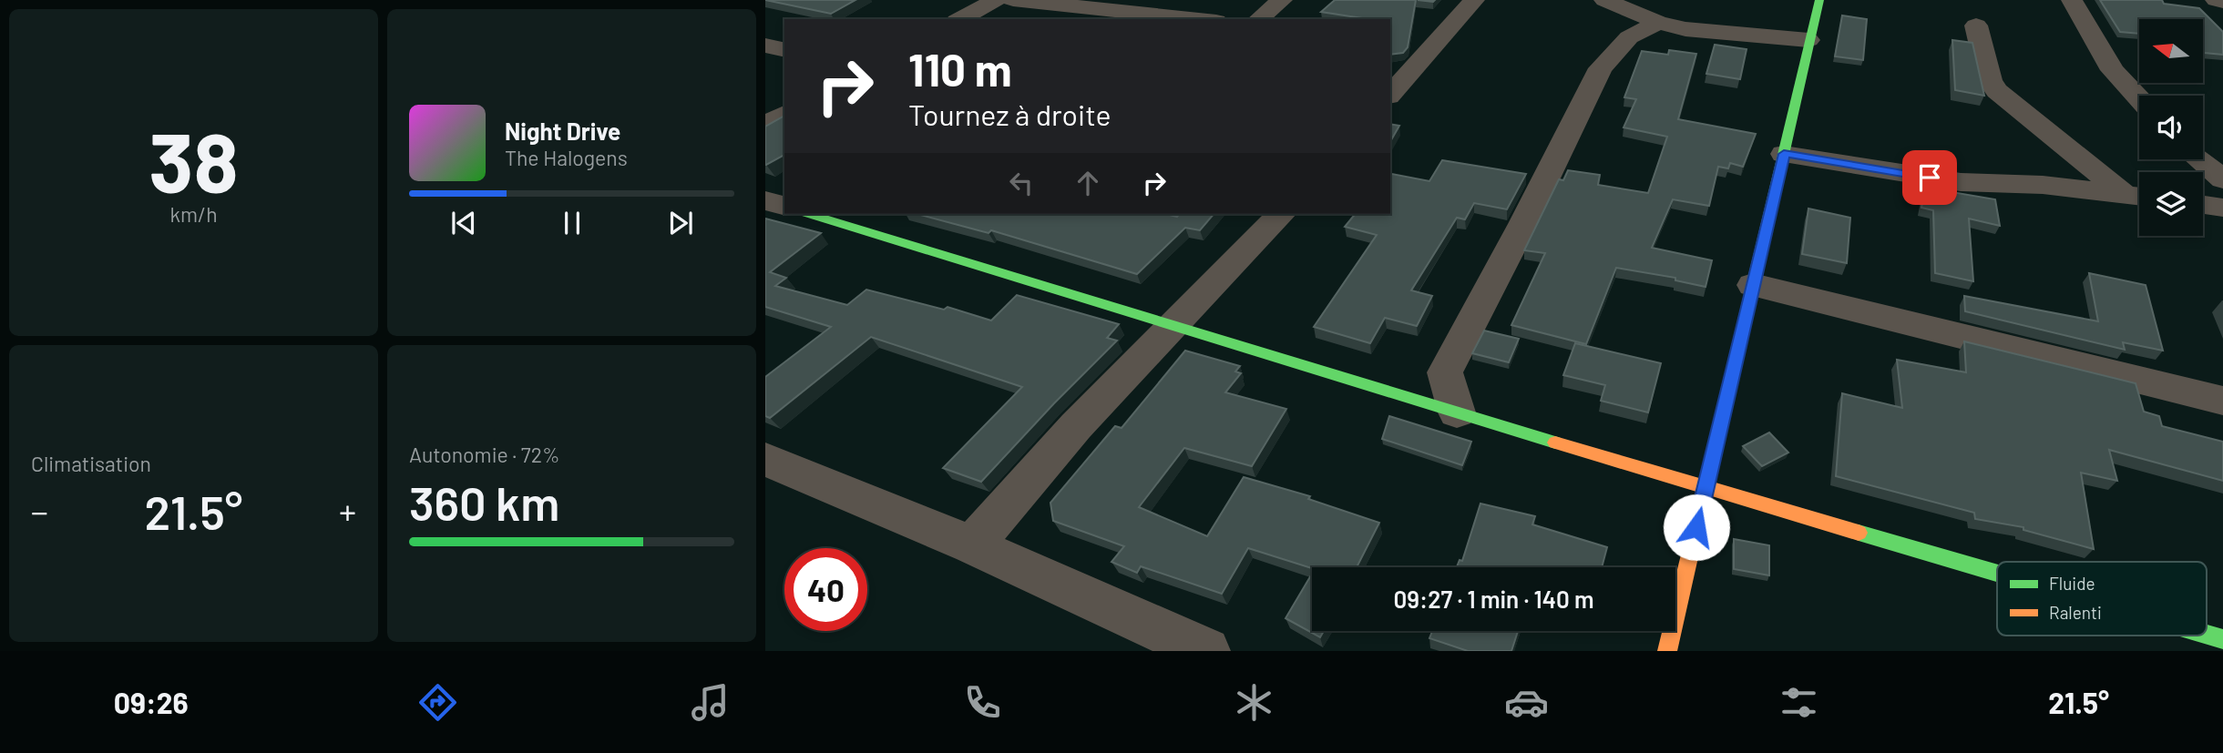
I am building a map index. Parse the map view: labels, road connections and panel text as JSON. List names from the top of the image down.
{
  "legend": ["Fluide", "Ralenti"],
  "north": "left",
  "page": {
    "tile": [
      ["38", "km/h"],
      "Climatisation",
      ["Autonomie · 72%", "360 km"]
    ],
    "turn": ["110 m", "Tournez à droite"],
    "song": ["Night Drive", "The Halogens"],
    "heat": ["−", "21.5°", "+"],
    "limit": "40",
    "trip": "09:27 · 1 min · 140 m",
    "tabs": ["09:26", "21.5°"]
  }
}
